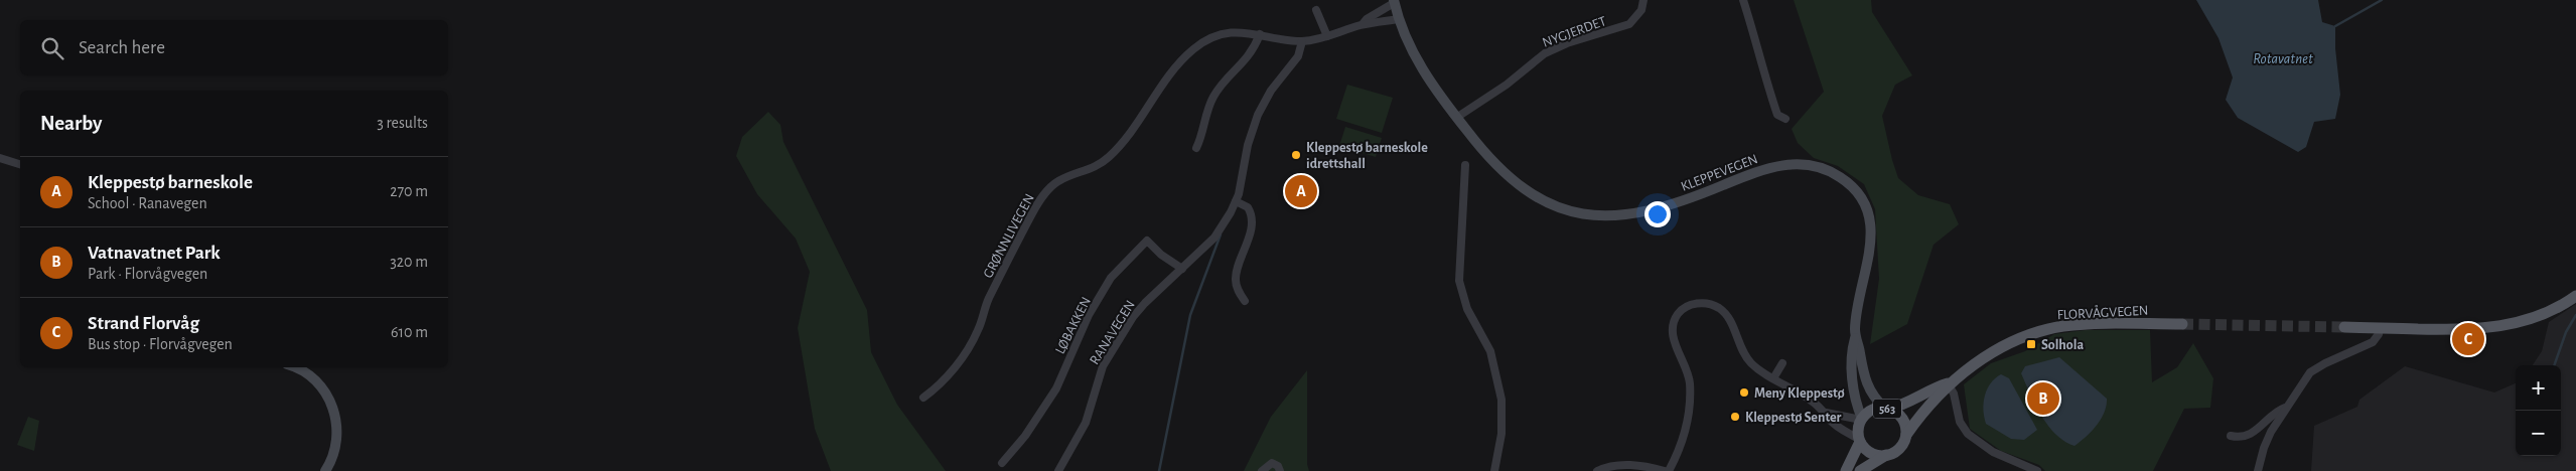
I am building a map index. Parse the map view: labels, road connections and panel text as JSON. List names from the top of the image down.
{
  "streets": {
    "main road": ["KLEPPEVEGEN", "FLORVÅGVEGEN", "563"],
    "street": [
      "NYGJERDET",
      "GRØNNLIVEGEN",
      "LØBAKKEN",
      "RANAVEGEN"
    ]
  },
  "crossings": [
    ["NYGJERDET", "KLEPPEVEGEN"],
    ["KLEPPEVEGEN", "GRØNNLIVEGEN"],
    ["KLEPPEVEGEN", "FLORVÅGVEGEN"],
    ["KLEPPEVEGEN", "563"],
    ["GRØNNLIVEGEN", "RANAVEGEN"],
    ["FLORVÅGVEGEN", "563"],
    ["LØBAKKEN", "RANAVEGEN"]
  ],
  "water": ["Rotavatnet"],
  "places": {
    "other": ["Kleppestø barneskole idrettshall", "Meny Kleppestø", "Kleppestø Senter"],
    "transit": ["Solhola"]
  },
  "page": {
    "search": "Search here",
    "heading": ["Nearby", "3 results"],
    "list": [
      {
        "mark": "A",
        "name": "Kleppestø barneskole",
        "note": "School · Ranavegen",
        "value": "270 m"
      },
      {
        "mark": "B",
        "name": "Vatnavatnet Park",
        "note": "Park · Florvågvegen",
        "value": "320 m"
      },
      {
        "mark": "C",
        "name": "Strand Florvåg",
        "note": "Bus stop · Florvågvegen",
        "value": "610 m"
      }
    ],
    "pins": ["A", "C", "B"],
    "map_buttons": ["+", "−"]
  }
}
